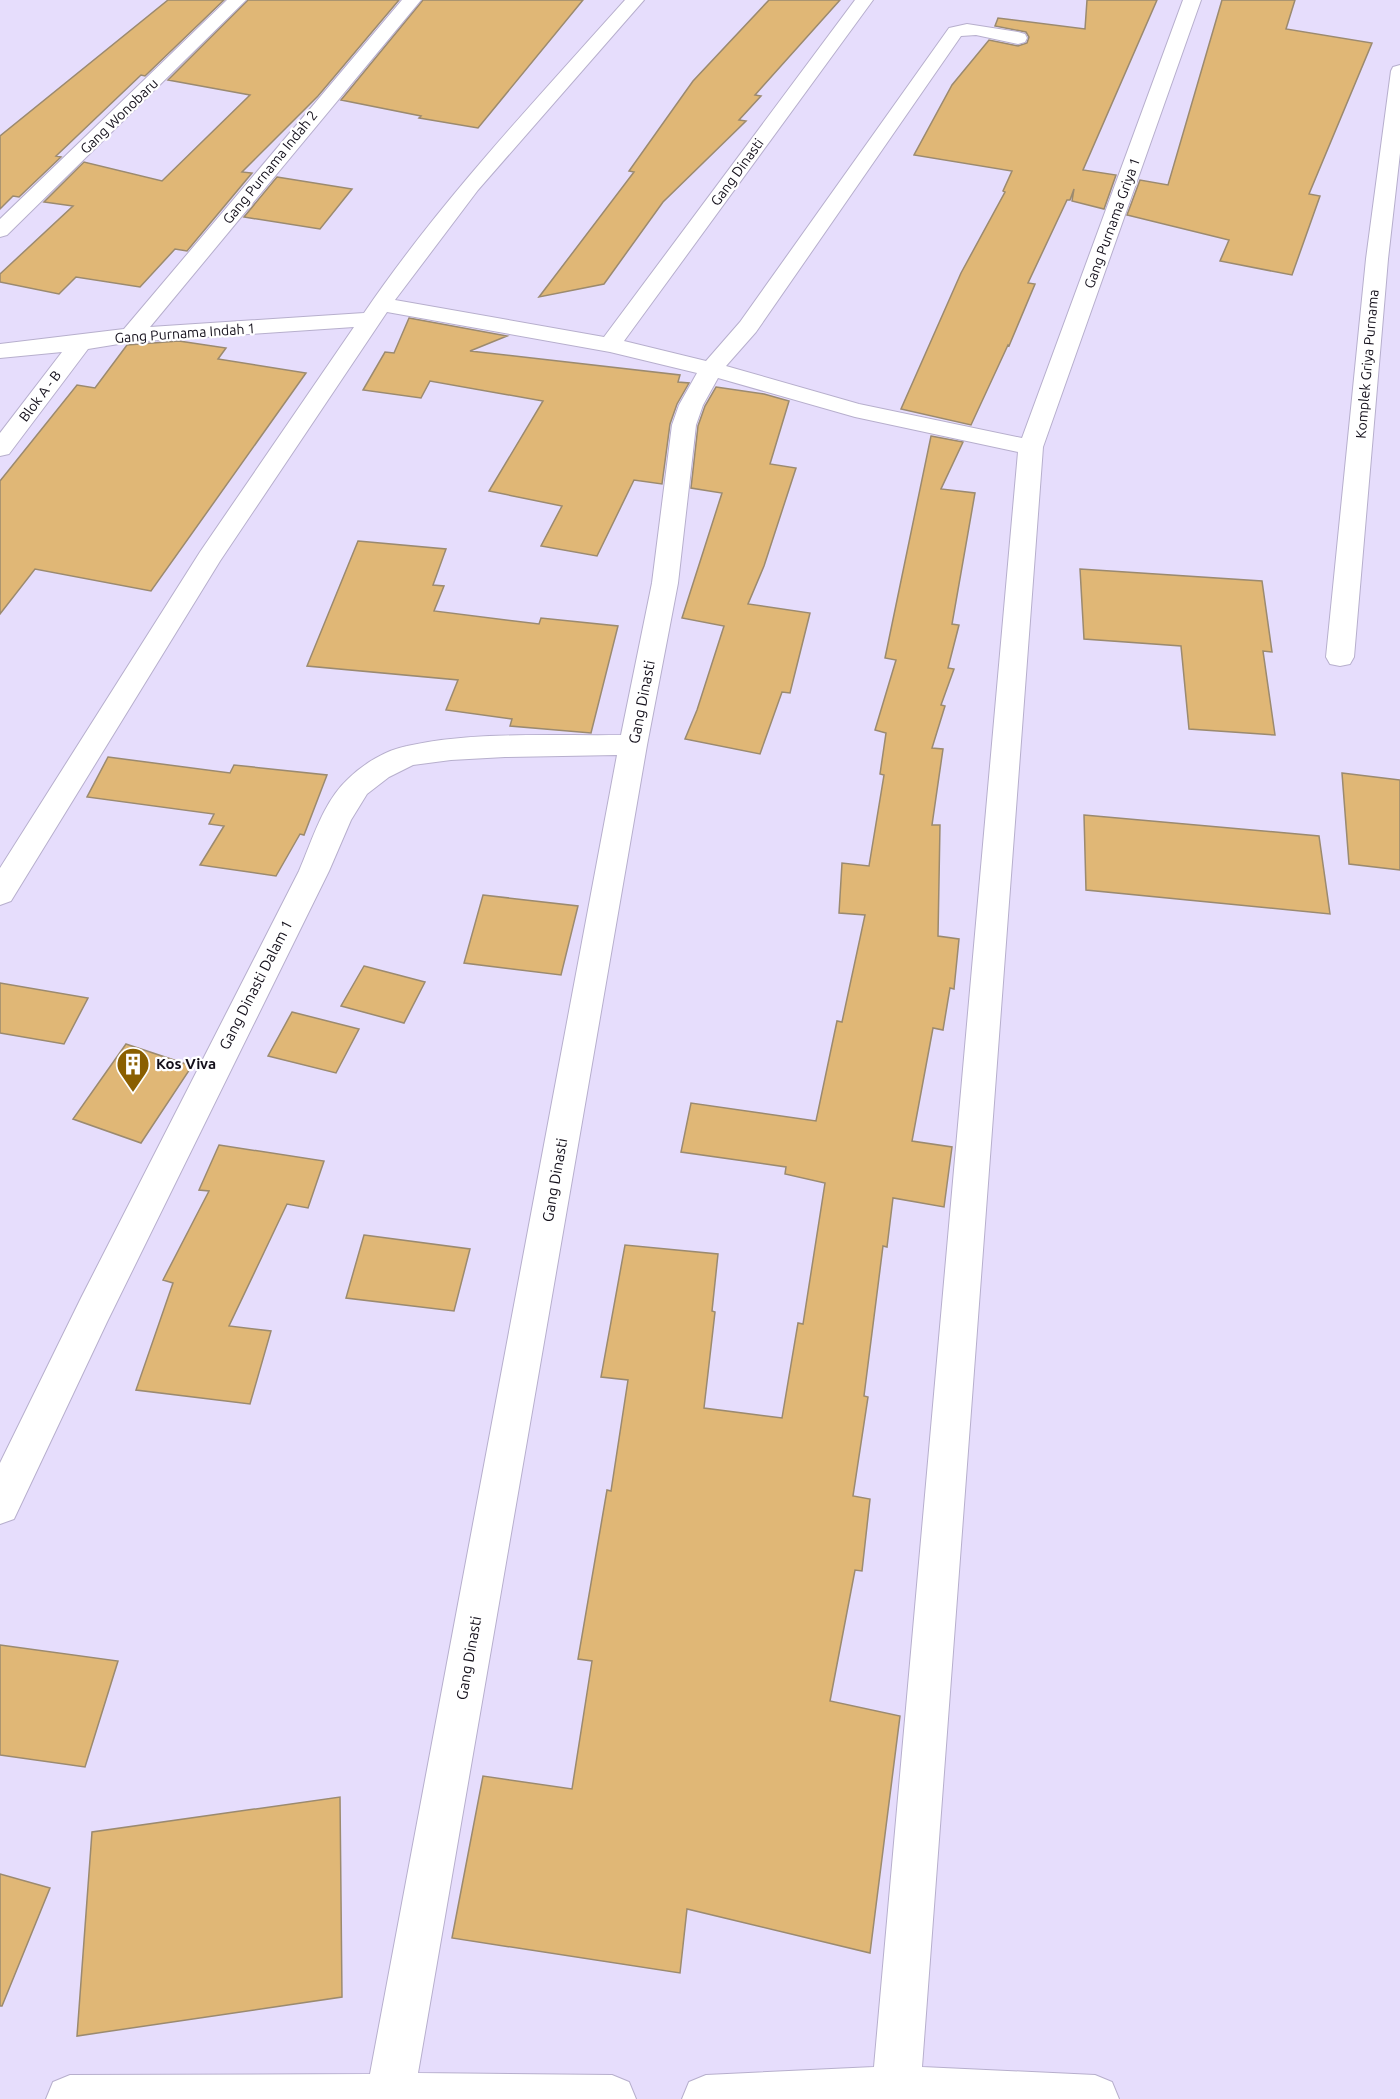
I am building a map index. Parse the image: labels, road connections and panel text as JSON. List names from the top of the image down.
{
  "streets": {
    "street": [
      "Gang Wonobaru",
      "Gang Purnama Indah 2",
      "Gang Dinasti",
      "Gang Purnama Griya 1",
      "Gang Purnama Indah 1",
      "Komplek Griya Purnama",
      "Blok A - B",
      "Gang Dinasti Dalam 1"
    ]
  },
  "crossings": [
    ["Gang Purnama Indah 2", "Gang Purnama Indah 1"],
    ["Gang Dinasti", "Gang Dinasti Dalam 1"],
    ["Gang Purnama Indah 1", "Blok A - B"]
  ],
  "places": {
    "building": ["Kos Viva"]
  }
}
